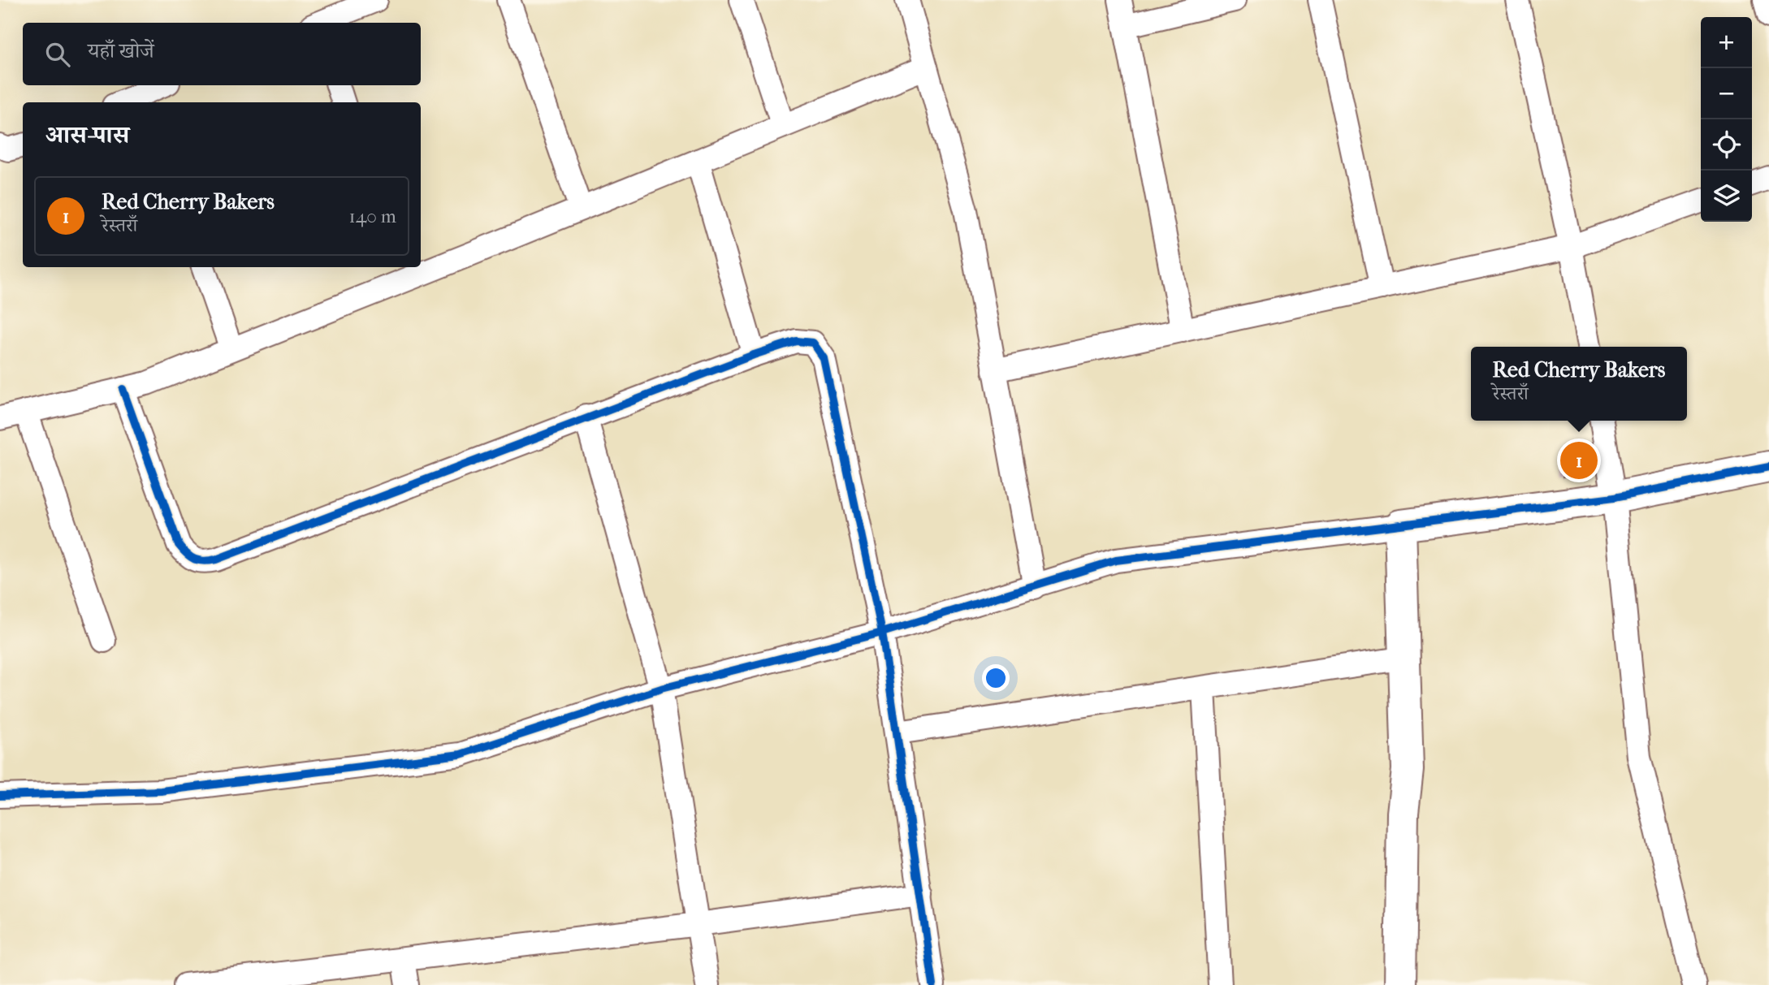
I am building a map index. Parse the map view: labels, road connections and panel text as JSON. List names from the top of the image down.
{
  "page": {
    "map_buttons": ["+", "−"],
    "search": "यहाँ खोजें",
    "heading": "आस-पास",
    "list": [
      {
        "mark": "1",
        "name": "Red Cherry Bakers",
        "note": "रेस्तराँ",
        "value": "140 m"
      }
    ],
    "popup": ["Red Cherry Bakers", "रेस्तराँ"],
    "pins": "1"
  }
}
